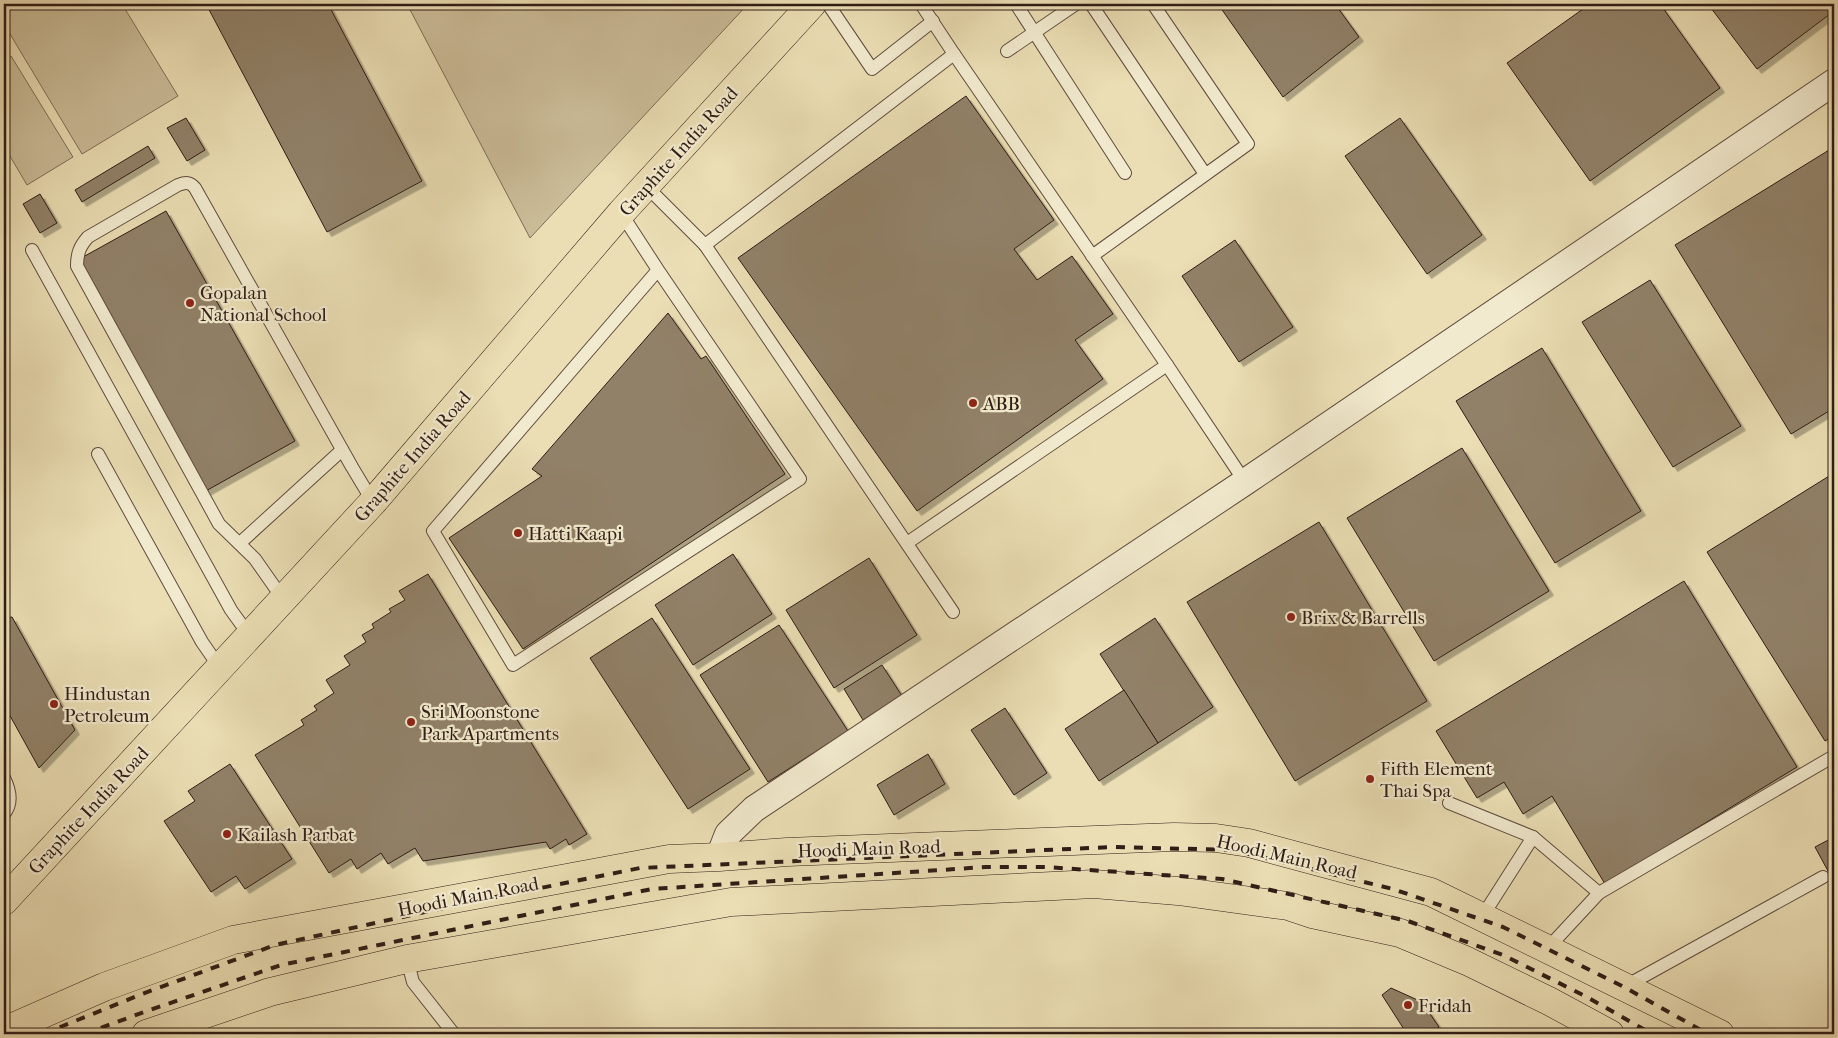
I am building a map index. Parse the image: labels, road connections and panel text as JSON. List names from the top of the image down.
{
  "streets": {
    "main road": ["Graphite India Road", "Hoodi Main Road"]
  },
  "places": [
    "Gopalan National School",
    "ABB",
    "Hatti Kaapi",
    "Brix & Barrells",
    "Hindustan Petroleum",
    "Sri Moonstone Park Apartments",
    "Fifth Element Thai Spa",
    "Kailash Parbat",
    "Fridah"
  ]
}
